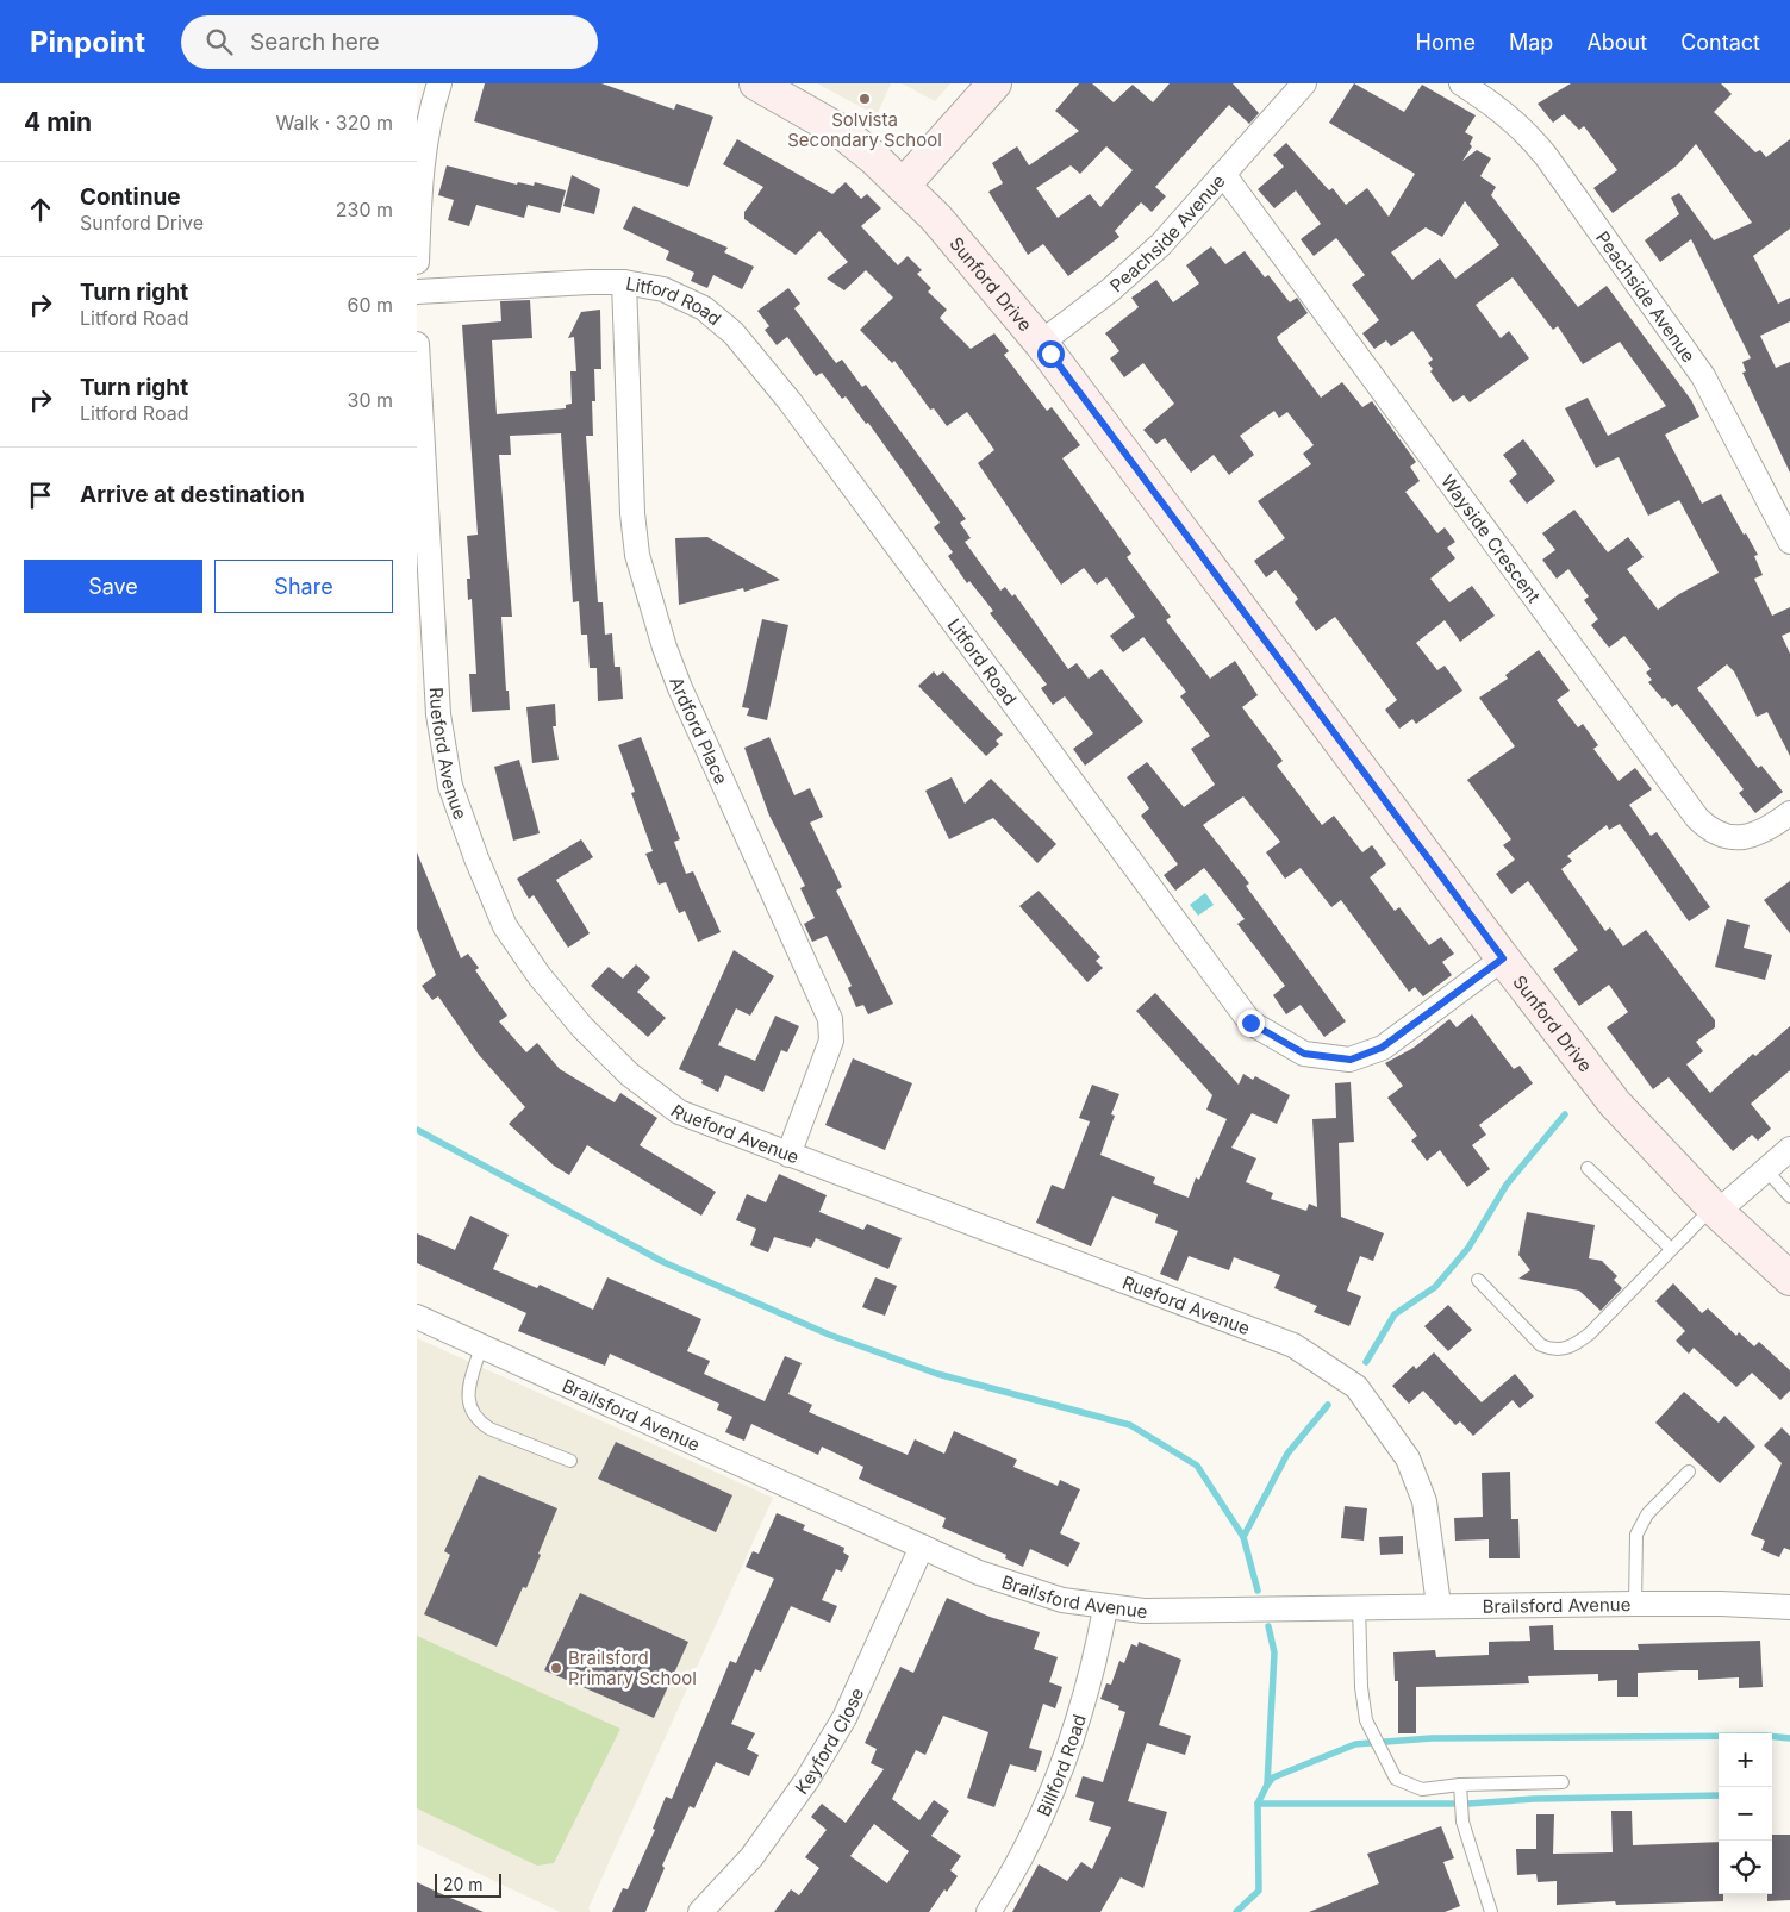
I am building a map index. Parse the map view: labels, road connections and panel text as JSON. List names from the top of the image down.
{
  "streets": {
    "street": [
      "Peachside Avenue",
      "Sunford Drive",
      "Litford Road",
      "Wayside Crescent",
      "Ardford Place",
      "Rueford Avenue",
      "Brailsford Avenue",
      "Keyford Close",
      "Billford Road"
    ]
  },
  "crossings": [
    ["Peachside Avenue", "Sunford Drive"],
    ["Peachside Avenue", "Wayside Crescent"],
    ["Sunford Drive", "Litford Road"],
    ["Litford Road", "Ardford Place"],
    ["Ardford Place", "Rueford Avenue"],
    ["Rueford Avenue", "Brailsford Avenue"],
    ["Brailsford Avenue", "Keyford Close"],
    ["Brailsford Avenue", "Billford Road"]
  ],
  "places": ["Solvista Secondary School", "Brailsford Primary School"],
  "scale_bar": "20 m",
  "page": {
    "header": "Pinpoint",
    "search": "Search here",
    "nav": [
      "Home",
      "Map",
      "About",
      "Contact"
    ],
    "heading": ["4 min", "Walk · 320 m"],
    "list": [
      ["Continue", "Sunford Drive", "230 m"],
      ["Turn right", "Litford Road", "60 m"],
      ["Turn right", "Litford Road", "30 m"],
      "Arrive at destination"
    ],
    "buttons": ["Save", "Share"],
    "map_buttons": ["+", "−"],
    "scale": "20 m"
  }
}
